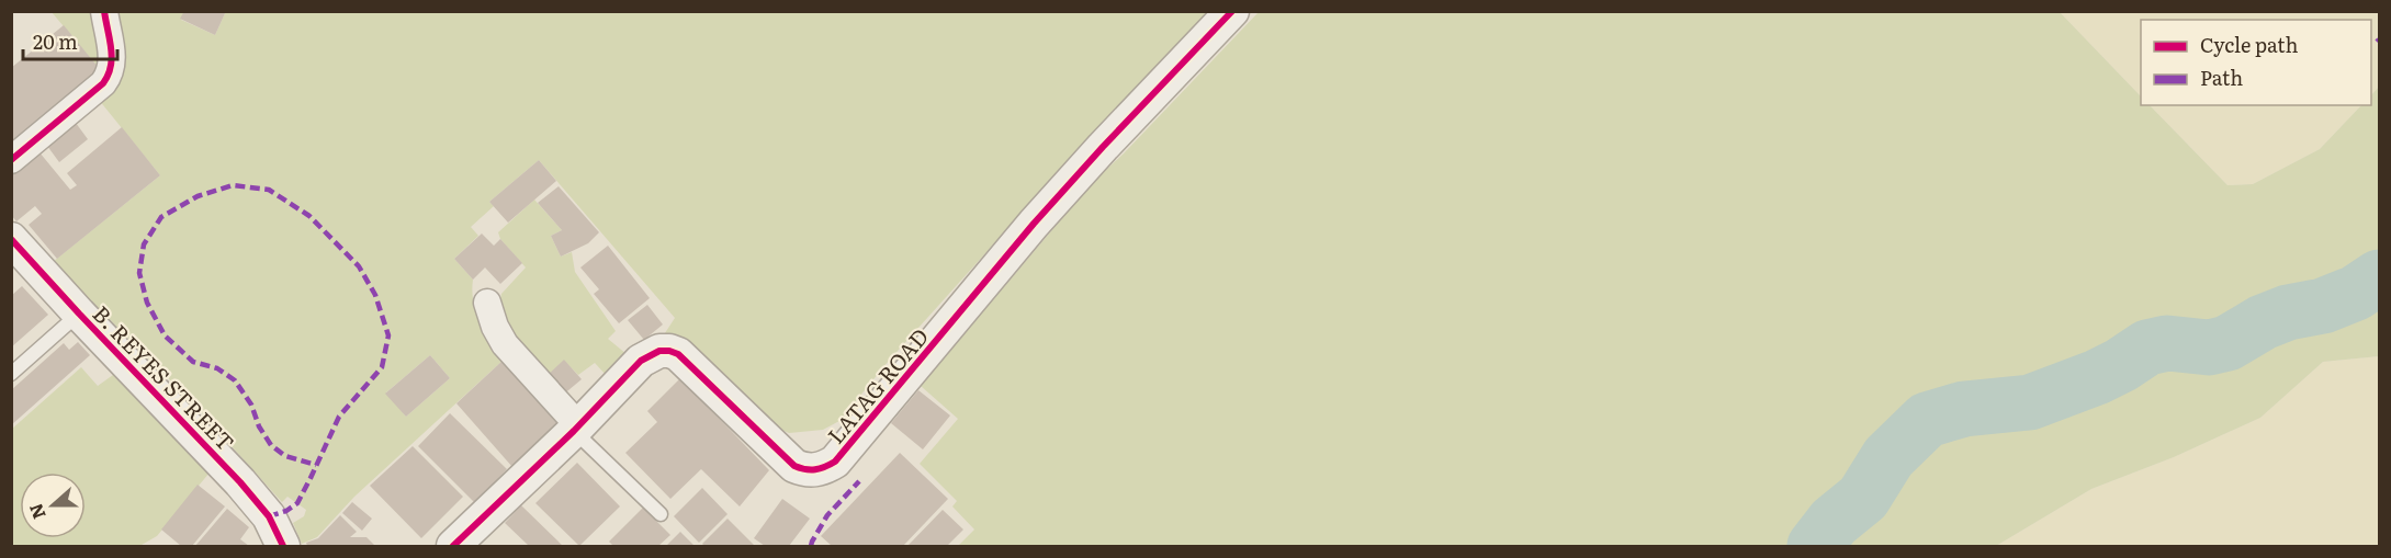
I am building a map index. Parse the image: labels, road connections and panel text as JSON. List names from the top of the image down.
{
  "streets": {
    "street": ["B. REYES STREET", "LATAG ROAD"]
  },
  "legend": ["Cycle path", "Path"],
  "scale_bar": "20 m",
  "north": "left"
}
